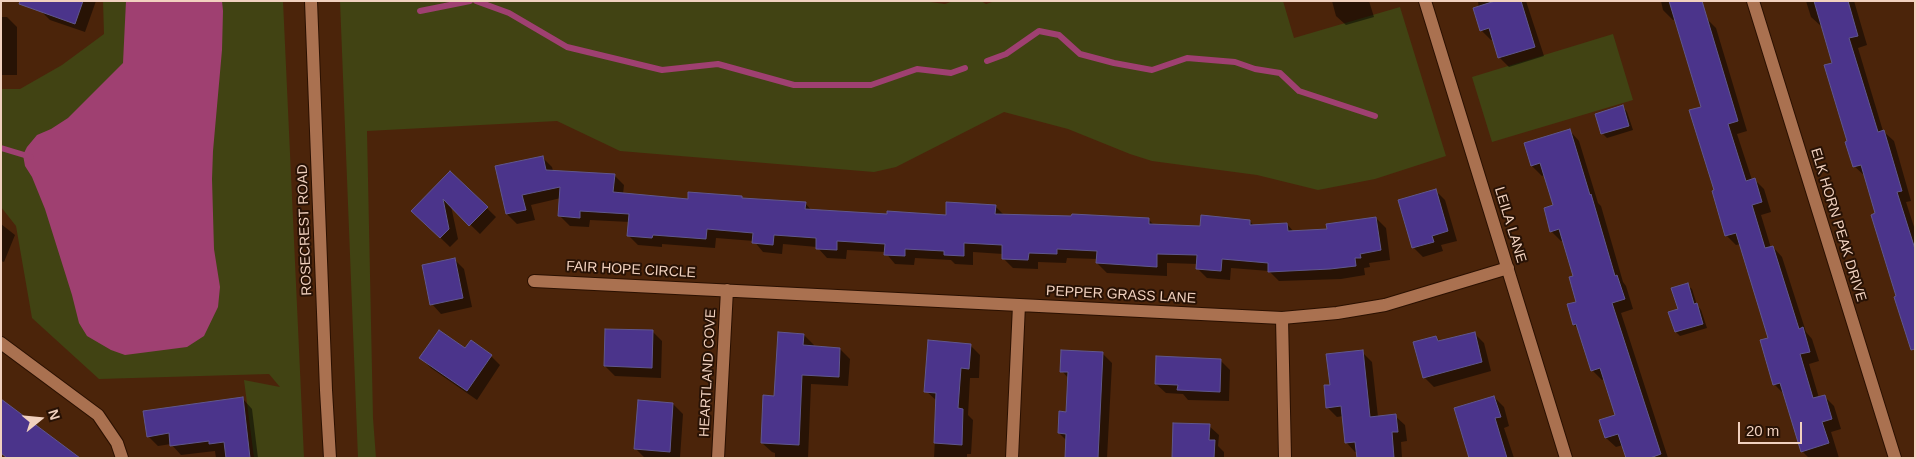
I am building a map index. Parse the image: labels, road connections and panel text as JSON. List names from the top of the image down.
{
  "streets": {
    "street": [
      "LEILA LANE",
      "ELK HORN PEAK DRIVE",
      "ROSECREST ROAD",
      "FAIR HOPE CIRCLE",
      "PEPPER GRASS LANE",
      "HEARTLAND COVE"
    ]
  },
  "crossings": [
    ["LEILA LANE", "PEPPER GRASS LANE"],
    ["FAIR HOPE CIRCLE", "PEPPER GRASS LANE"],
    ["FAIR HOPE CIRCLE", "HEARTLAND COVE"],
    ["PEPPER GRASS LANE", "HEARTLAND COVE"]
  ],
  "scale_bar": "20 m",
  "north": "right"
}
